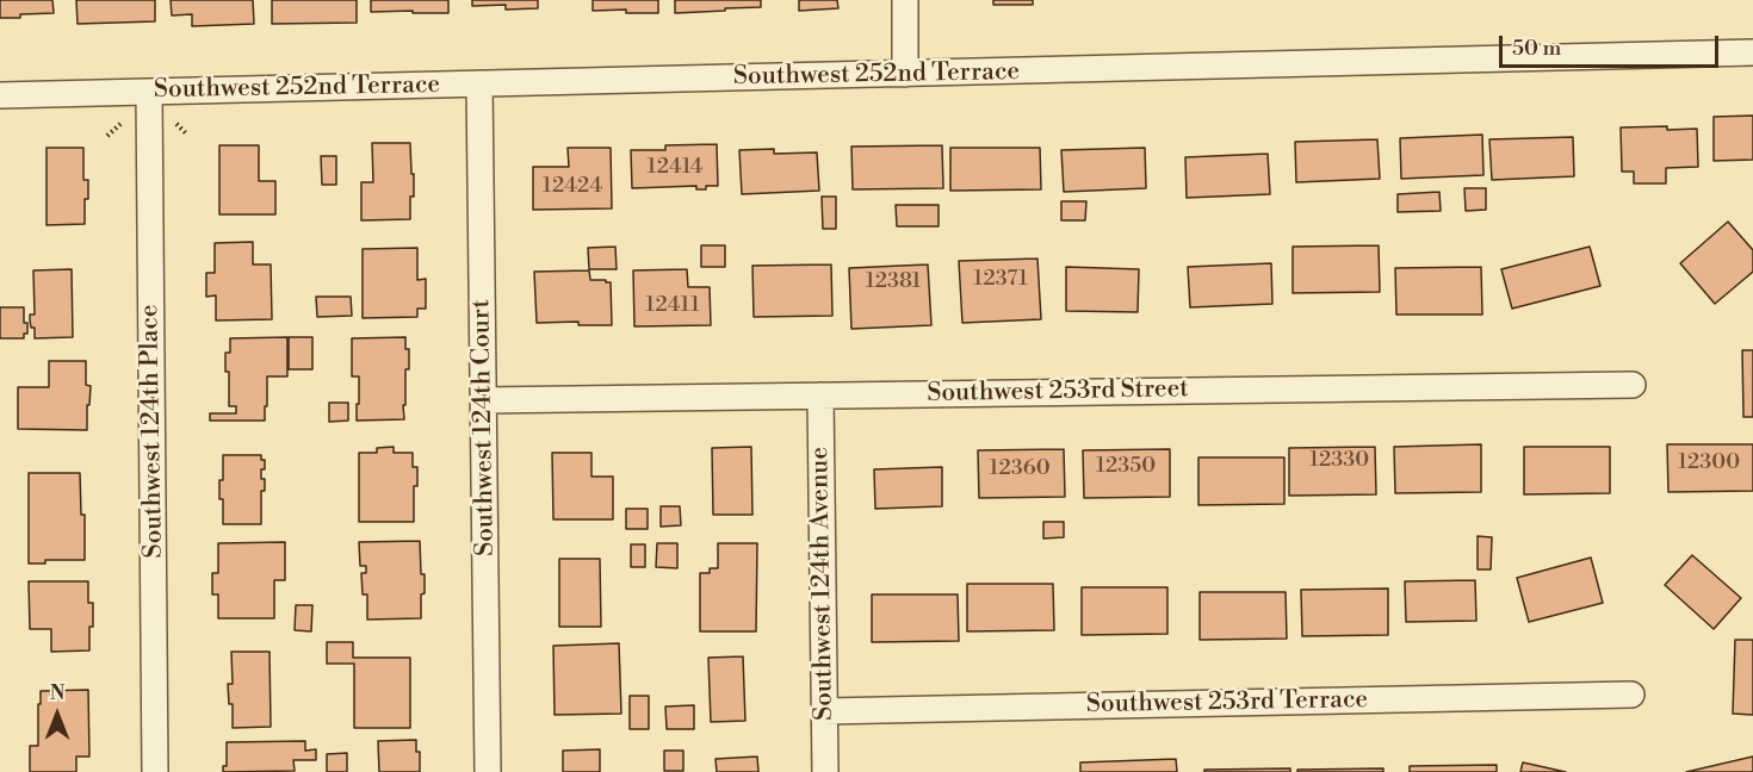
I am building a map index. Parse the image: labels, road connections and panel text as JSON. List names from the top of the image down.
{
  "streets": {
    "street": [
      "Southwest 252nd Terrace",
      "Southwest 253rd Street",
      "Southwest 124th Court",
      "Southwest 124th Place",
      "Southwest 124th Avenue",
      "Southwest 253rd Terrace"
    ]
  },
  "crossings": [
    ["Southwest 252nd Terrace", "Southwest 124th Court"],
    ["Southwest 252nd Terrace", "Southwest 124th Place"],
    ["Southwest 253rd Street", "Southwest 124th Court"],
    ["Southwest 253rd Street", "Southwest 124th Avenue"],
    ["Southwest 124th Avenue", "Southwest 253rd Terrace"]
  ],
  "house_numbers": [
    "12414",
    "12424",
    "12371",
    "12381",
    "12411",
    "12330",
    "12300",
    "12350",
    "12360"
  ],
  "scale_bar": "50 m",
  "north": "top"
}
